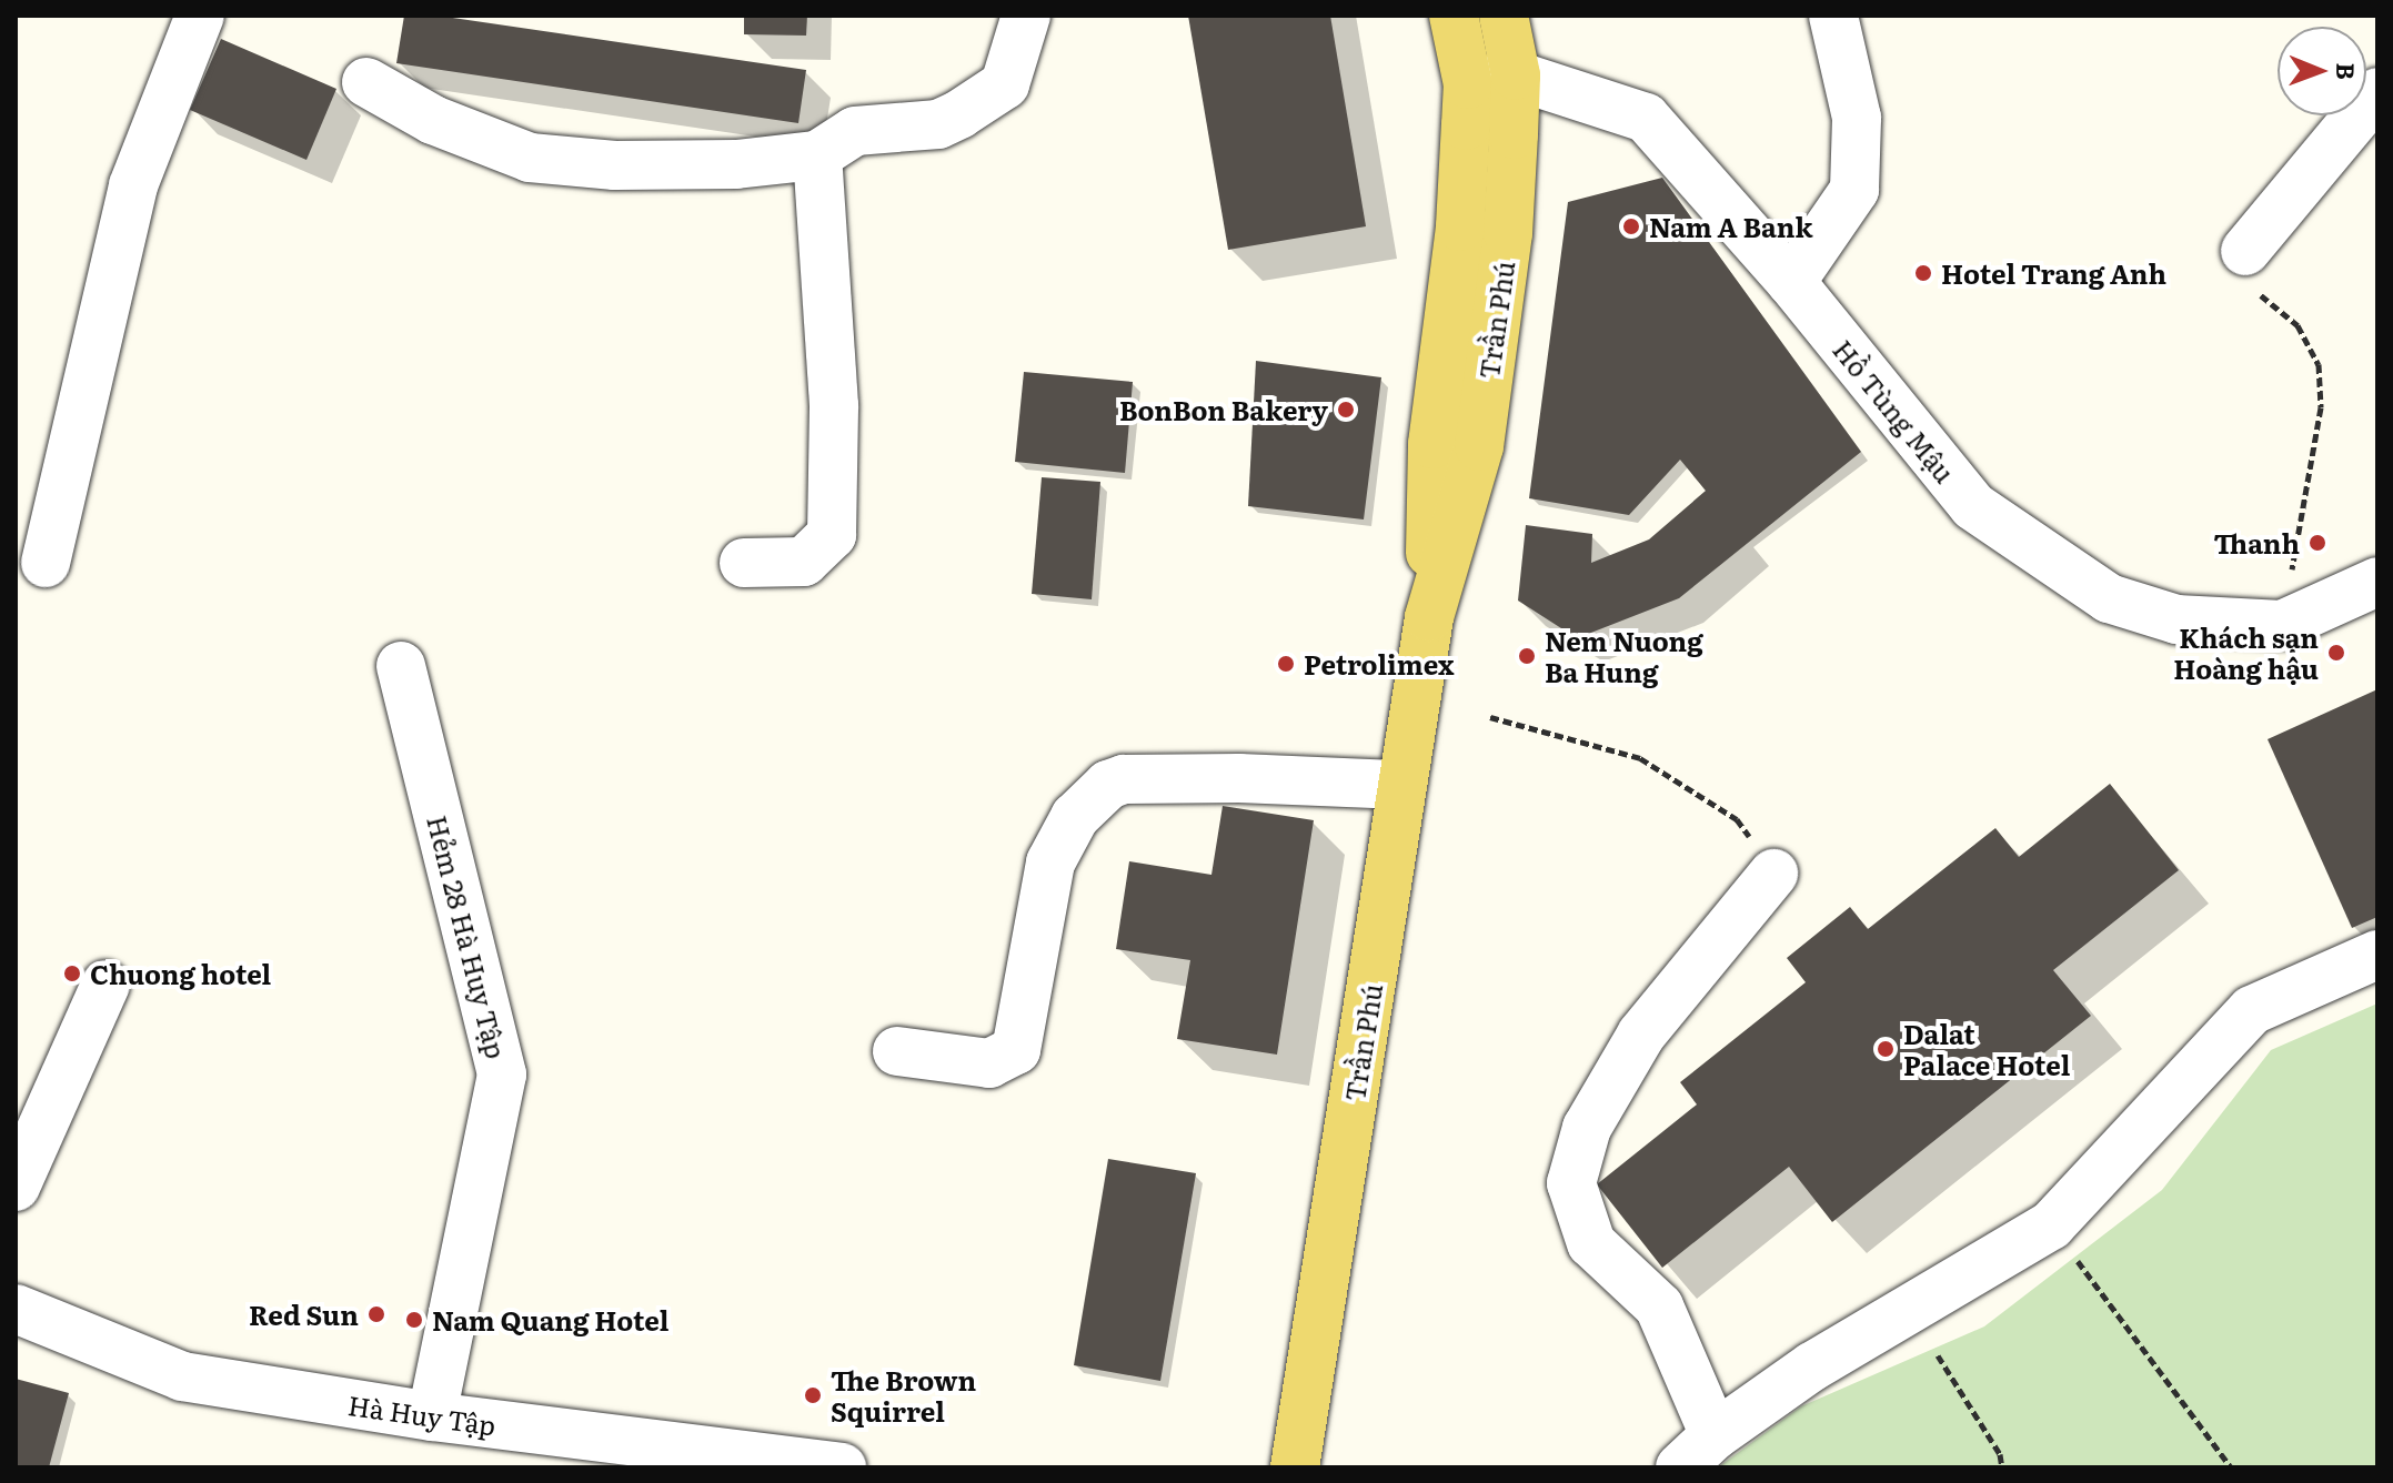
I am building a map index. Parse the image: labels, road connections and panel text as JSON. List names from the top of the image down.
{
  "streets": {
    "main road": ["Trần Phú"],
    "street": ["Hồ Tùng Mậu", "Hẻm 28 Hà Huy Tập", "Hà Huy Tập"]
  },
  "crossings": [
    ["Trần Phú", "Hồ Tùng Mậu"],
    ["Hẻm 28 Hà Huy Tập", "Hà Huy Tập"]
  ],
  "places": [
    "Nam A Bank",
    "Hotel Trang Anh",
    "BonBon Bakery",
    "Thanh",
    "Khách sạn Hoàng hậu",
    "Nem Nuong Ba Hung",
    "Petrolimex",
    "Chuong hotel",
    "Dalat Palace Hotel",
    "Red Sun",
    "Nam Quang Hotel",
    "The Brown Squirrel"
  ],
  "north": "right"
}
